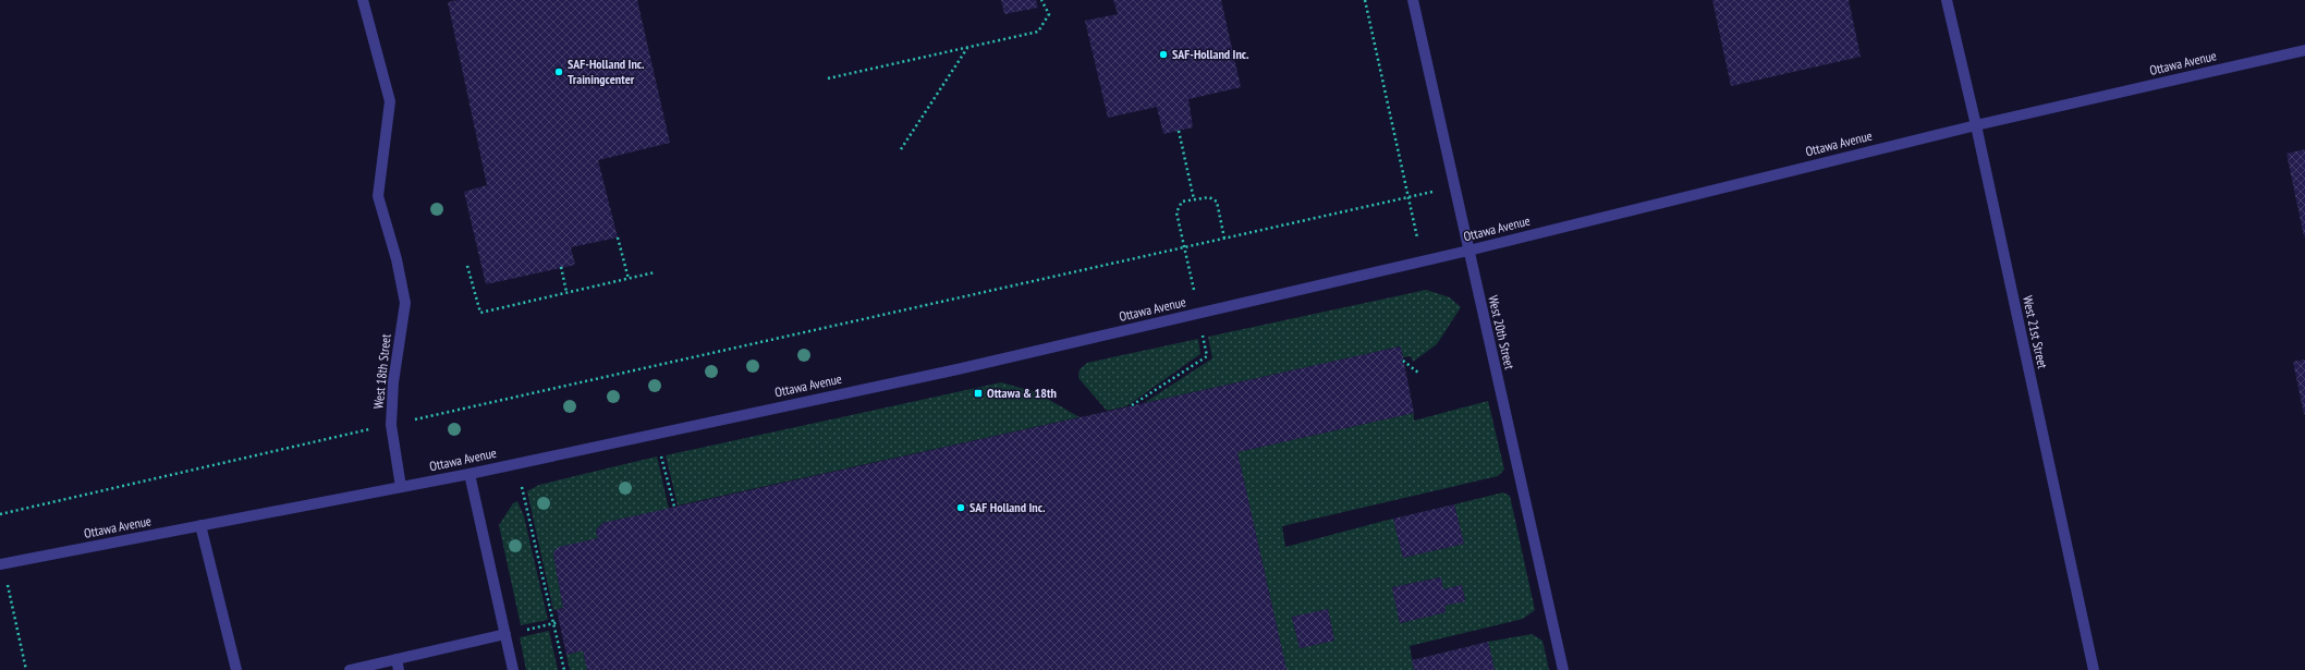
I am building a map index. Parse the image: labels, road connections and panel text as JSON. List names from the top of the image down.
{
  "streets": {
    "street": [
      "Ottawa Avenue",
      "West 20th Street",
      "West 21st Street",
      "West 18th Street"
    ]
  },
  "crossings": [
    ["Ottawa Avenue", "West 20th Street"],
    ["Ottawa Avenue", "West 21st Street"],
    ["Ottawa Avenue", "West 18th Street"]
  ],
  "places": {
    "other": ["SAF-Holland Inc.", "SAF-Holland Inc. Trainingcenter", "SAF Holland Inc."],
    "transit": ["Ottawa & 18th"]
  }
}
